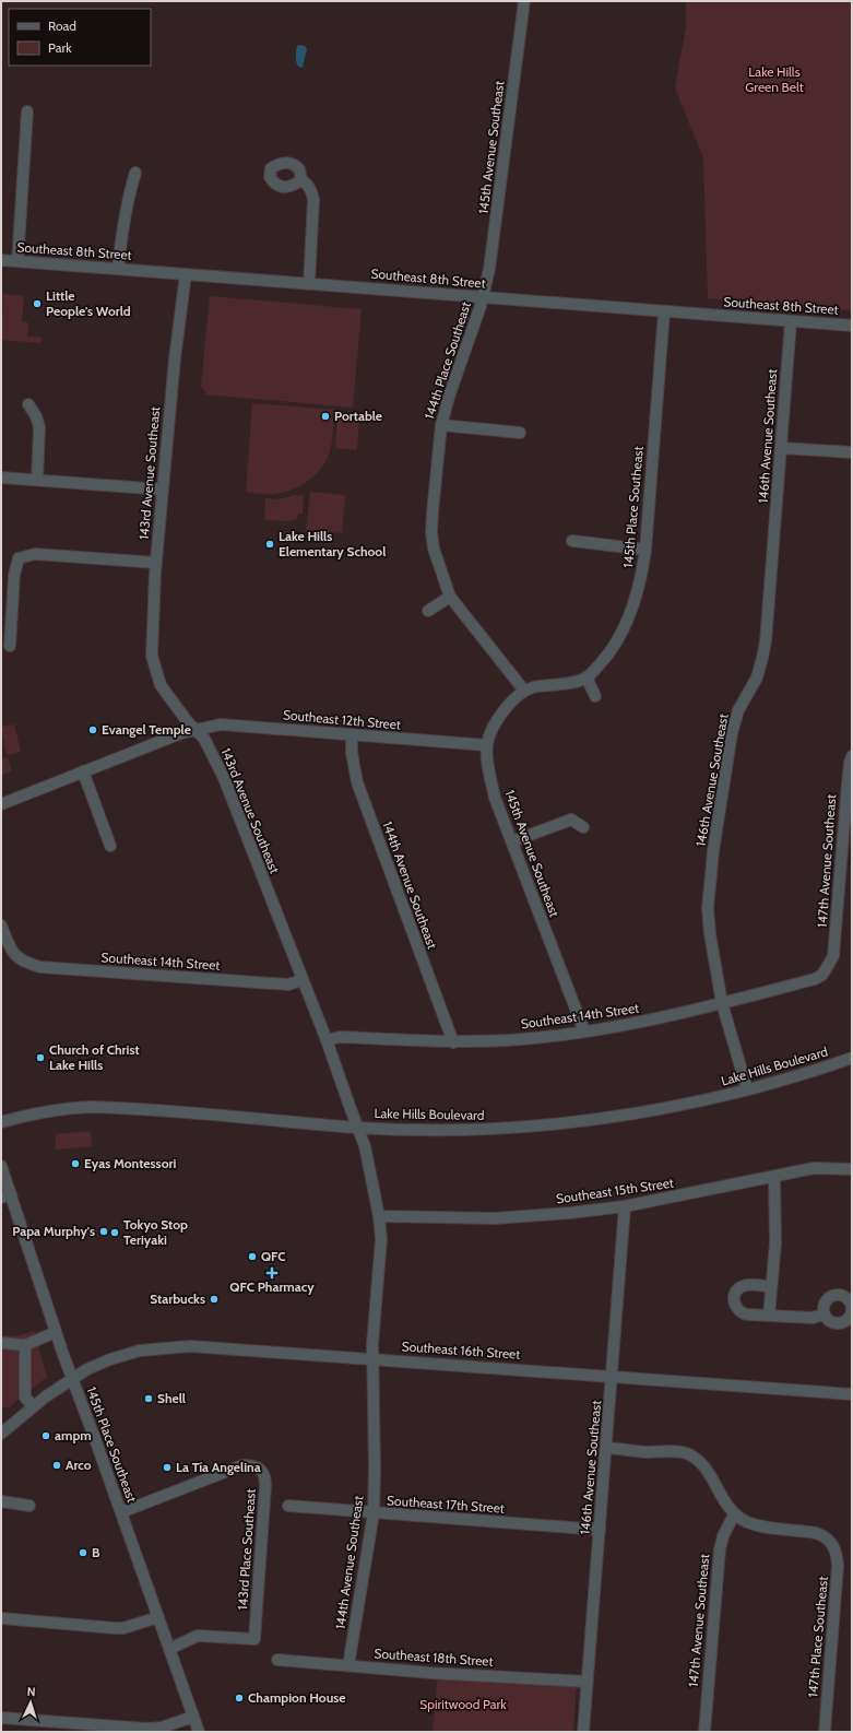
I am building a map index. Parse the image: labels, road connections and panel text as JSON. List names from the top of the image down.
{
  "streets": {
    "street": [
      "145th Avenue Southeast",
      "Southeast 8th Street",
      "144th Place Southeast",
      "146th Avenue Southeast",
      "143rd Avenue Southeast",
      "145th Place Southeast",
      "Southeast 12th Street",
      "147th Avenue Southeast",
      "144th Avenue Southeast",
      "Southeast 14th Street",
      "Lake Hills Boulevard",
      "Southeast 15th Street",
      "Southeast 16th Street",
      "Southeast 17th Street",
      "143rd Place Southeast",
      "147th Place Southeast",
      "Southeast 18th Street"
    ]
  },
  "crossings": [
    ["145th Avenue Southeast", "Southeast 8th Street"],
    ["145th Avenue Southeast", "144th Place Southeast"],
    ["145th Avenue Southeast", "Southeast 12th Street"],
    ["145th Avenue Southeast", "Southeast 14th Street"],
    ["Southeast 8th Street", "144th Place Southeast"],
    ["Southeast 8th Street", "146th Avenue Southeast"],
    ["Southeast 8th Street", "143rd Avenue Southeast"],
    ["Southeast 8th Street", "145th Place Southeast"],
    ["146th Avenue Southeast", "Southeast 14th Street"],
    ["146th Avenue Southeast", "Lake Hills Boulevard"],
    ["146th Avenue Southeast", "Southeast 15th Street"],
    ["146th Avenue Southeast", "Southeast 16th Street"],
    ["146th Avenue Southeast", "Southeast 17th Street"],
    ["146th Avenue Southeast", "Southeast 18th Street"],
    ["143rd Avenue Southeast", "Southeast 12th Street"],
    ["143rd Avenue Southeast", "144th Avenue Southeast"],
    ["143rd Avenue Southeast", "Southeast 14th Street"],
    ["143rd Avenue Southeast", "Lake Hills Boulevard"],
    ["143rd Avenue Southeast", "Southeast 15th Street"],
    ["143rd Avenue Southeast", "Southeast 16th Street"],
    ["145th Place Southeast", "Southeast 16th Street"],
    ["145th Place Southeast", "143rd Place Southeast"],
    ["Southeast 12th Street", "144th Avenue Southeast"],
    ["147th Avenue Southeast", "Southeast 14th Street"],
    ["147th Avenue Southeast", "147th Place Southeast"],
    ["144th Avenue Southeast", "Southeast 14th Street"],
    ["144th Avenue Southeast", "Southeast 16th Street"],
    ["144th Avenue Southeast", "Southeast 17th Street"],
    ["144th Avenue Southeast", "Southeast 18th Street"]
  ],
  "parks": ["Lake Hills Green Belt", "Spiritwood Park"],
  "places": {
    "other": [
      "Little People's World",
      "Portable",
      "Lake Hills Elementary School",
      "Evangel Temple",
      "Church of Christ Lake Hills",
      "Eyas Montessori",
      "Papa Murphy's",
      "Tokyo Stop Teriyaki",
      "QFC",
      "Starbucks",
      "Shell",
      "ampm",
      "Arco",
      "La Tía Angelina",
      "B",
      "Champion House"
    ],
    "health": ["QFC Pharmacy"]
  },
  "legend": ["Road", "Park"],
  "north": "top"
}
